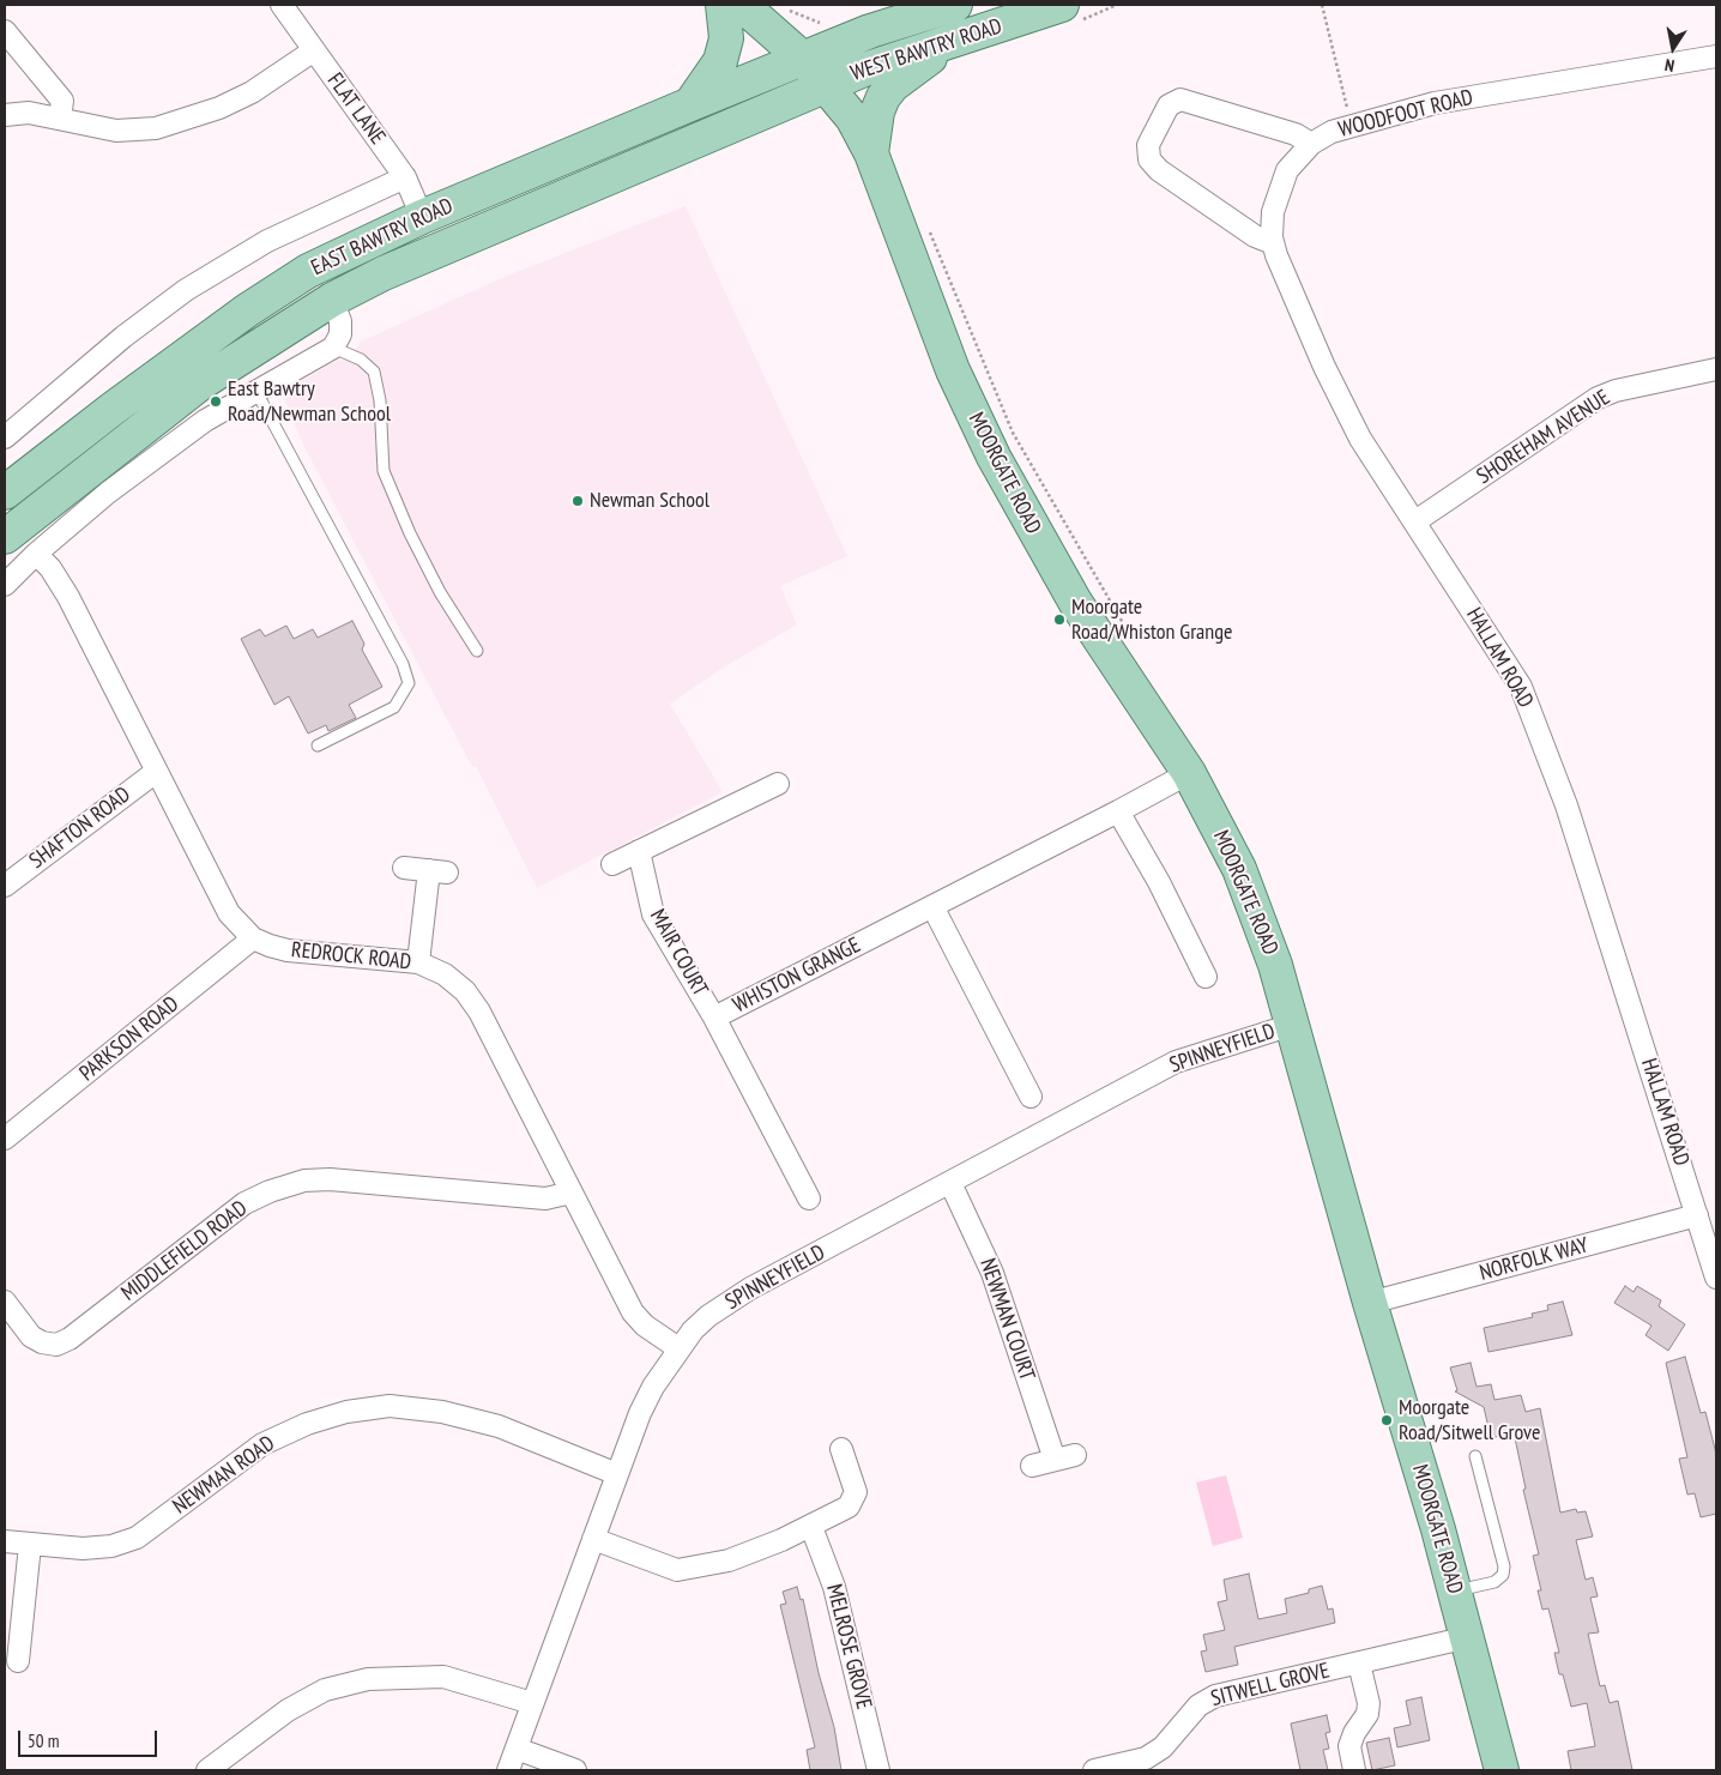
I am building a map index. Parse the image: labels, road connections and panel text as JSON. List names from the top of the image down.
{
  "streets": {
    "main road": ["WEST BAWTRY ROAD", "EAST BAWTRY ROAD", "MOORGATE ROAD"],
    "street": [
      "FLAT LANE",
      "WOODFOOT ROAD",
      "SHOREHAM AVENUE",
      "HALLAM ROAD",
      "SHAFTON ROAD",
      "MAIR COURT",
      "REDROCK ROAD",
      "WHISTON GRANGE",
      "PARKSON ROAD",
      "SPINNEYFIELD",
      "MIDDLEFIELD ROAD",
      "NORFOLK WAY",
      "NEWMAN COURT",
      "NEWMAN ROAD",
      "MELROSE GROVE",
      "SITWELL GROVE"
    ]
  },
  "crossings": [
    ["WEST BAWTRY ROAD", "EAST BAWTRY ROAD"],
    ["WEST BAWTRY ROAD", "MOORGATE ROAD"],
    ["FLAT LANE", "EAST BAWTRY ROAD"],
    ["WOODFOOT ROAD", "HALLAM ROAD"],
    ["EAST BAWTRY ROAD", "MOORGATE ROAD"],
    ["SHOREHAM AVENUE", "HALLAM ROAD"],
    ["MOORGATE ROAD", "WHISTON GRANGE"],
    ["MOORGATE ROAD", "SPINNEYFIELD"],
    ["MOORGATE ROAD", "NORFOLK WAY"],
    ["MOORGATE ROAD", "SITWELL GROVE"],
    ["HALLAM ROAD", "NORFOLK WAY"],
    ["SHAFTON ROAD", "REDROCK ROAD"],
    ["MAIR COURT", "WHISTON GRANGE"],
    ["REDROCK ROAD", "PARKSON ROAD"],
    ["REDROCK ROAD", "SPINNEYFIELD"],
    ["REDROCK ROAD", "MIDDLEFIELD ROAD"],
    ["SPINNEYFIELD", "NEWMAN COURT"],
    ["SPINNEYFIELD", "NEWMAN ROAD"]
  ],
  "places": [
    "East Bawtry Road/Newman School",
    "Newman School",
    "Moorgate Road/Whiston Grange",
    "Moorgate Road/Sitwell Grove"
  ],
  "scale_bar": "50 m",
  "north": "bottom"
}
